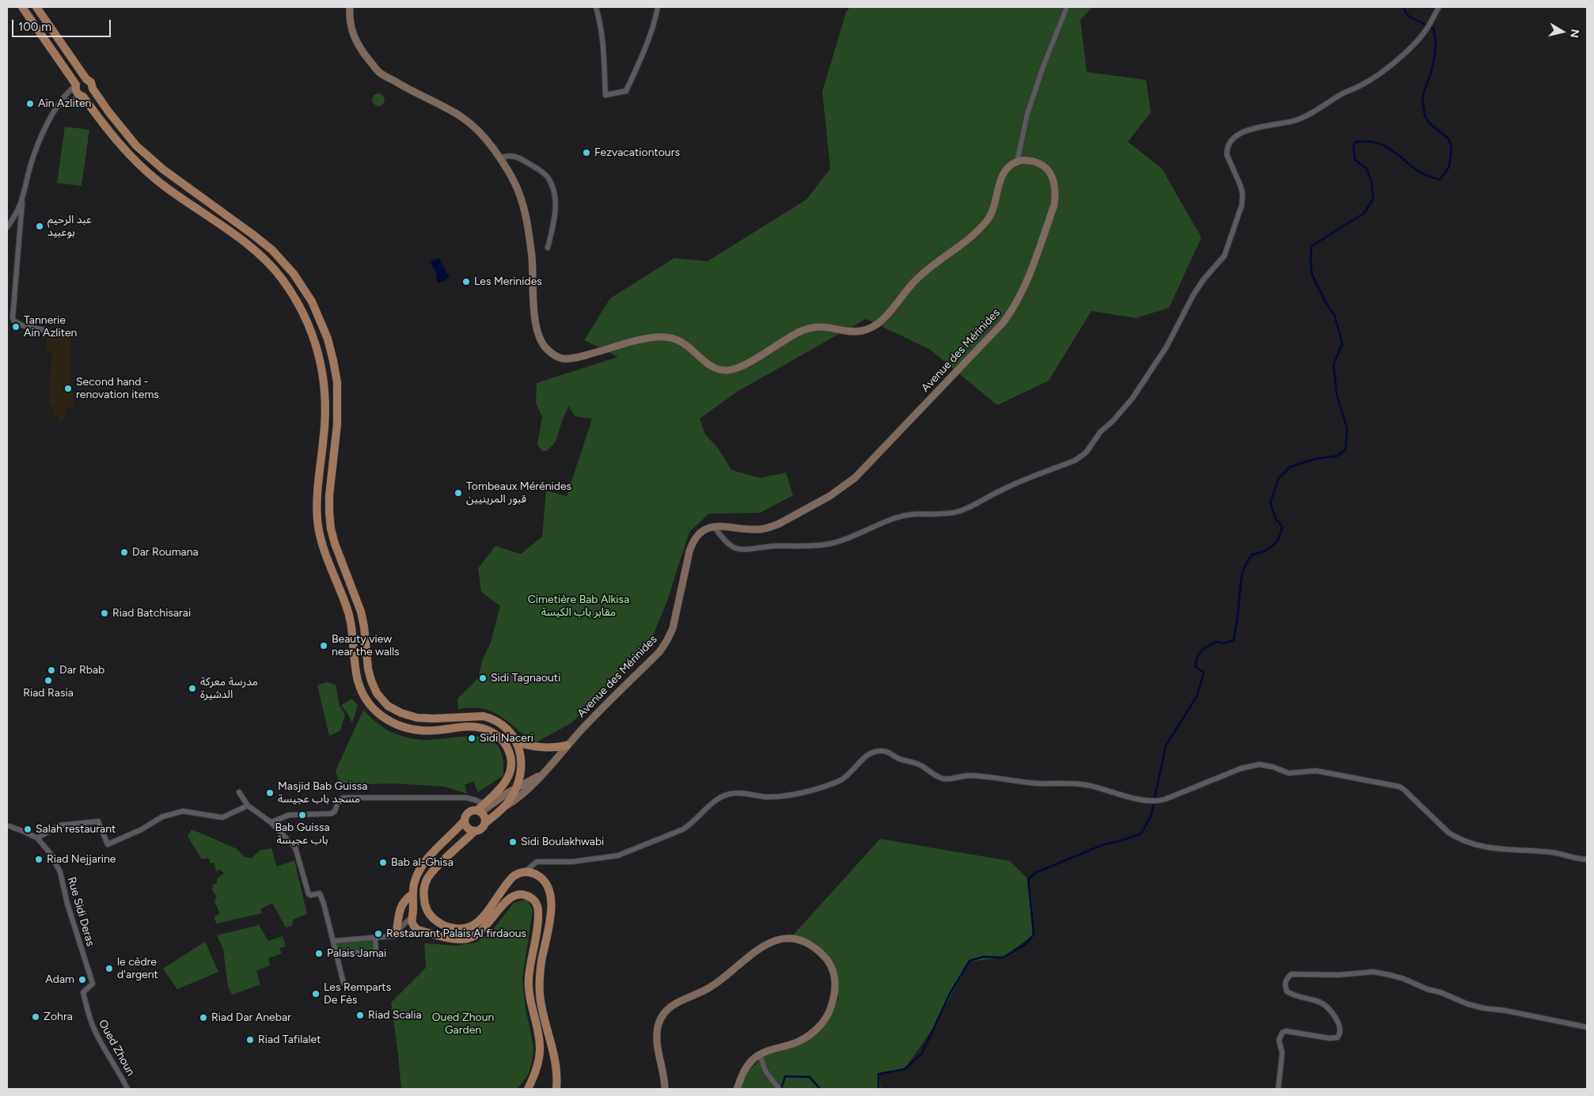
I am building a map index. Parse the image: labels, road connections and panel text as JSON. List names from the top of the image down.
{
  "streets": {
    "main road": ["Avenue des Mérinides"],
    "street": ["Rue Sidi Deras", "Oued Zhoun"]
  },
  "crossings": [
    ["Rue Sidi Deras", "Oued Zhoun"]
  ],
  "parks": ["Cimetière Bab Alkisa مقابر باب الكيسة", "Oued Zhoun Garden"],
  "places": [
    "Aïn Azliten",
    "Fezvacationtours",
    "عبد الرحيم بوعبيد",
    "Les Merinides",
    "Tannerie Ain Azliten",
    "Second hand - renovation items",
    "Tombeaux Mérénides قبور المرينيين",
    "Dar Roumana",
    "Riad Batchisarai",
    "Beauty view near the walls",
    "Dar Rbab",
    "Sidi Tagnaouti",
    "Riad Rasia",
    "مدرسة معركة الدشيرة",
    "Sidi Naceri",
    "Masjid Bab Guissa مسجد باب عجيسة",
    "Bab Guissa باب عجيسة",
    "Salah restaurant",
    "Sidi Boulakhwabi",
    "Riad Nejjarine",
    "Bab al-Ghisa",
    "Restaurant Palais Al firdaous",
    "Palais Jamai",
    "le cèdre d'argent",
    "Adam",
    "Les Remparts De Fès",
    "Riad Scalia",
    "Zohra",
    "Riad Dar Anebar",
    "Riad Tafilalet"
  ],
  "scale_bar": "100 m",
  "north": "right"
}
